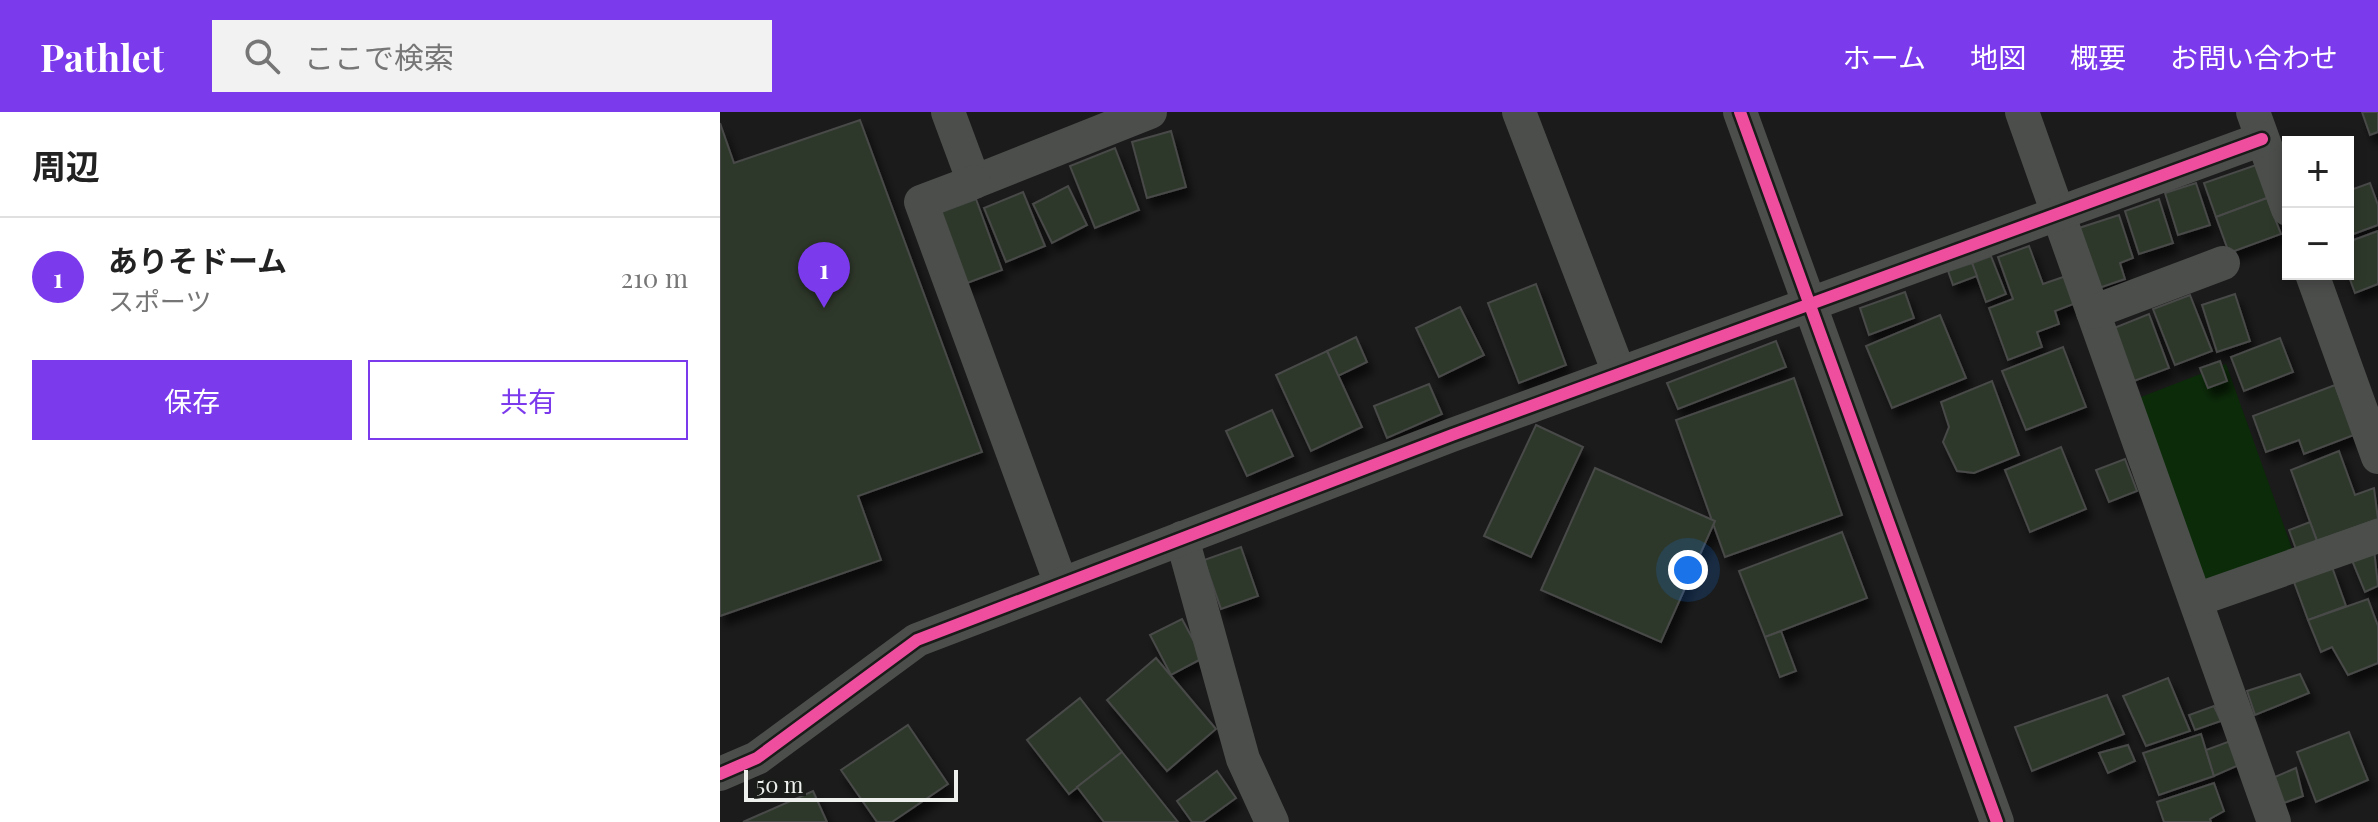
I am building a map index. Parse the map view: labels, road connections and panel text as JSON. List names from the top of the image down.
{
  "scale_bar": "50 m",
  "page": {
    "header": "Pathlet",
    "search": "ここで検索",
    "nav": [
      "ホーム",
      "地図",
      "概要",
      "お問い合わせ"
    ],
    "heading": "周辺",
    "map_buttons": ["+", "−"],
    "list": [
      {
        "mark": "1",
        "name": "ありそドーム",
        "note": "スポーツ",
        "value": "210 m"
      }
    ],
    "pins": "1",
    "buttons": ["保存", "共有"],
    "scale": "50 m"
  }
}
